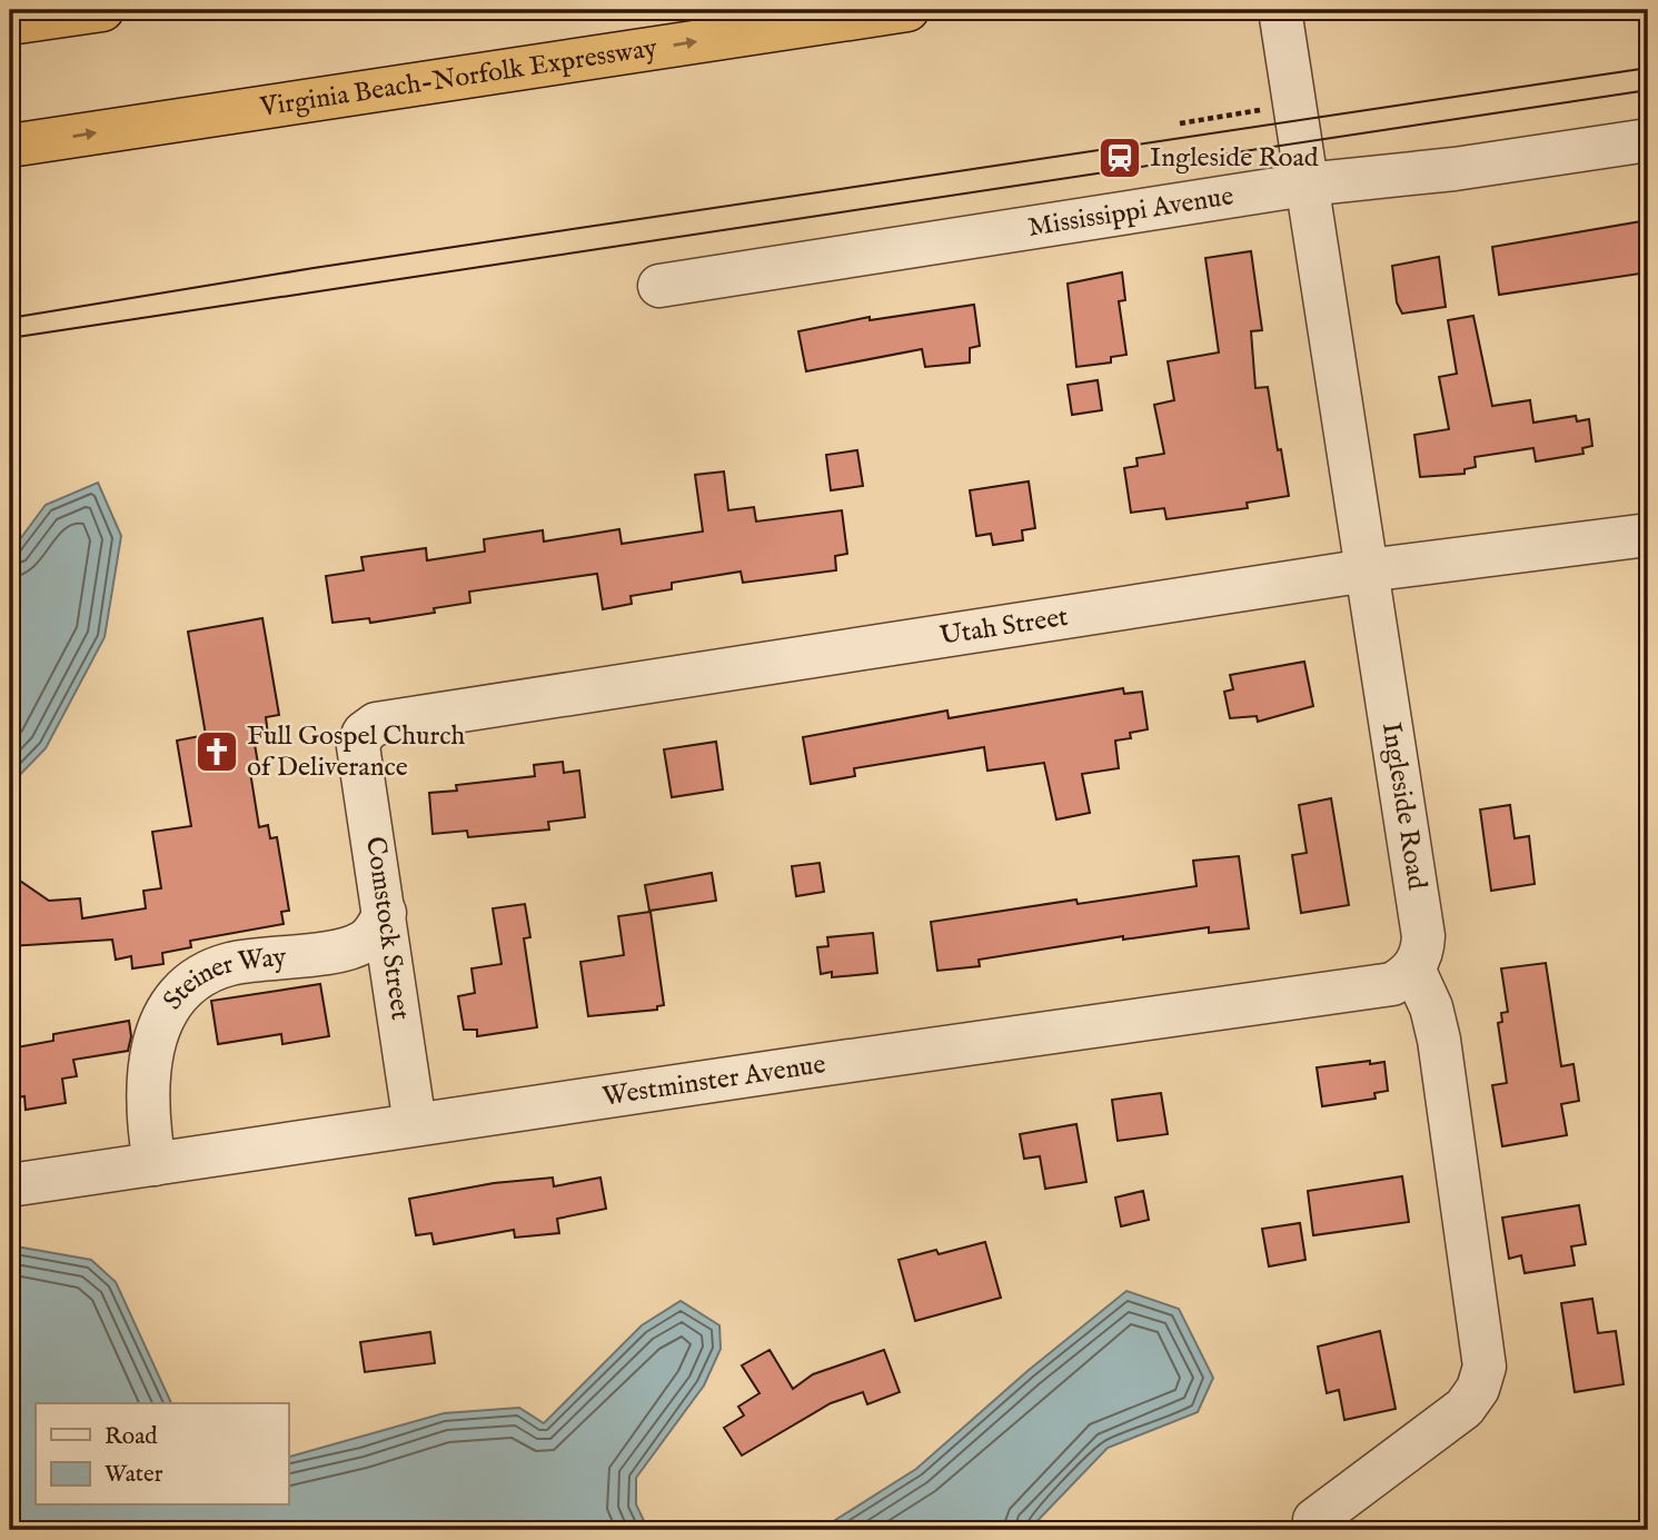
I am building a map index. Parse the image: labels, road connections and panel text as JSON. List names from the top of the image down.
{
  "streets": {
    "highway": ["Virginia Beach-Norfolk Expressway"],
    "street": [
      "Mississippi Avenue",
      "Utah Street",
      "Ingleside Road",
      "Comstock Street",
      "Steiner Way",
      "Westminster Avenue"
    ]
  },
  "crossings": [
    ["Mississippi Avenue", "Ingleside Road"],
    ["Utah Street", "Ingleside Road"],
    ["Utah Street", "Comstock Street"],
    ["Ingleside Road", "Westminster Avenue"],
    ["Comstock Street", "Steiner Way"],
    ["Comstock Street", "Westminster Avenue"],
    ["Steiner Way", "Westminster Avenue"]
  ],
  "one_way": ["Virginia Beach-Norfolk Expressway"],
  "places": {
    "station": ["Ingleside Road"],
    "church": ["Full Gospel Church of Deliverance"]
  },
  "legend": ["Road", "Water"]
}
